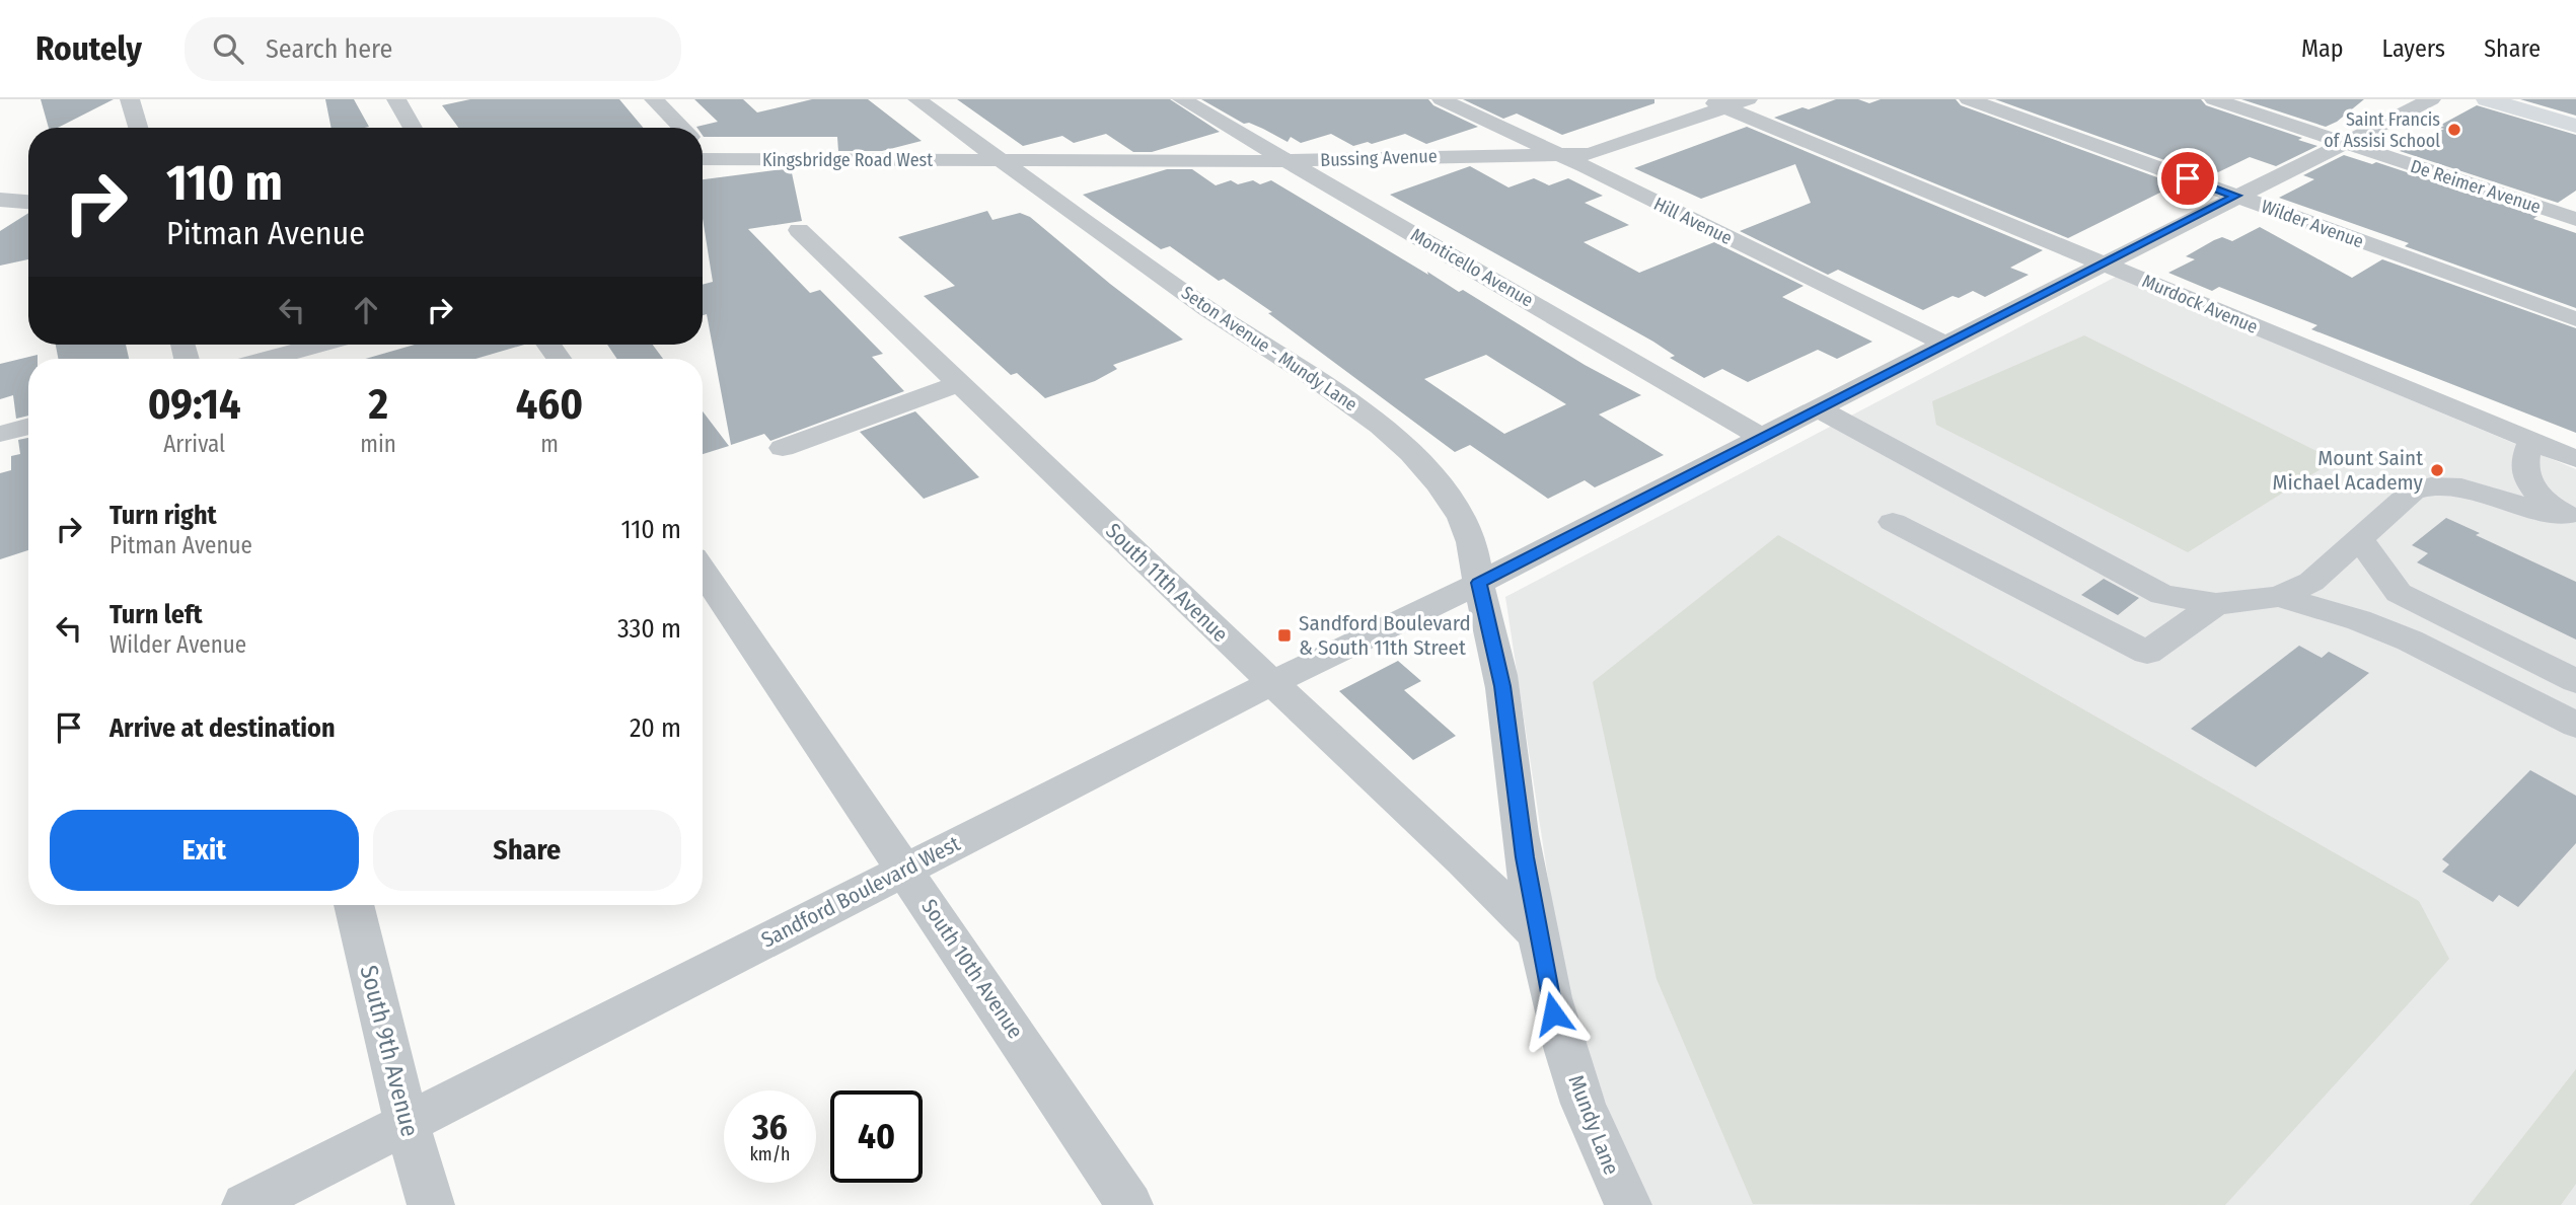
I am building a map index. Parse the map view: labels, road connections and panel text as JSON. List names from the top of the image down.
{
  "streets": {
    "street": [
      "Bussing Avenue",
      "Kingsbridge Road West",
      "De Reimer Avenue",
      "Hill Avenue",
      "Wilder Avenue",
      "Monticello Avenue",
      "Murdock Avenue",
      "Seton Avenue - Mundy Lane",
      "South 11th Avenue",
      "Sandford Boulevard West",
      "South 10th Avenue",
      "South 9th Avenue",
      "Mundy Lane"
    ]
  },
  "crossings": [
    ["Bussing Avenue", "Kingsbridge Road West"],
    ["Bussing Avenue", "Hill Avenue"],
    ["Bussing Avenue", "Monticello Avenue"],
    ["Bussing Avenue", "Murdock Avenue"],
    ["Bussing Avenue", "Seton Avenue - Mundy Lane"],
    ["Kingsbridge Road West", "Seton Avenue - Mundy Lane"],
    ["De Reimer Avenue", "Sandford Boulevard West"],
    ["Hill Avenue", "Sandford Boulevard West"],
    ["Wilder Avenue", "Sandford Boulevard West"],
    ["Monticello Avenue", "Sandford Boulevard West"],
    ["Murdock Avenue", "Sandford Boulevard West"],
    ["Seton Avenue - Mundy Lane", "Sandford Boulevard West"],
    ["Seton Avenue - Mundy Lane", "Mundy Lane"],
    ["South 11th Avenue", "Sandford Boulevard West"],
    ["South 11th Avenue", "Mundy Lane"],
    ["Sandford Boulevard West", "South 10th Avenue"],
    ["Sandford Boulevard West", "South 9th Avenue"],
    ["Sandford Boulevard West", "Mundy Lane"]
  ],
  "places": {
    "other": ["Saint Francis of Assisi School", "Mount Saint Michael Academy"],
    "transit": ["Sandford Boulevard & South 11th Street"]
  },
  "page": {
    "header": "Routely",
    "search": "Search here",
    "nav": ["Map", "Layers", "Share"],
    "turn": ["110 m", "Pitman Avenue"],
    "eta": [
      "09:14",
      "Arrival",
      "2",
      "min",
      "460",
      "m"
    ],
    "list": [
      {
        "name": "Turn right",
        "note": "Pitman Avenue",
        "value": "110 m"
      },
      {
        "name": "Turn left",
        "note": "Wilder Avenue",
        "value": "330 m"
      },
      {
        "name": "Arrive at destination",
        "value": "20 m"
      }
    ],
    "buttons": ["Exit", "Share"],
    "speed": "36 km/h",
    "limit": "40"
  }
}
